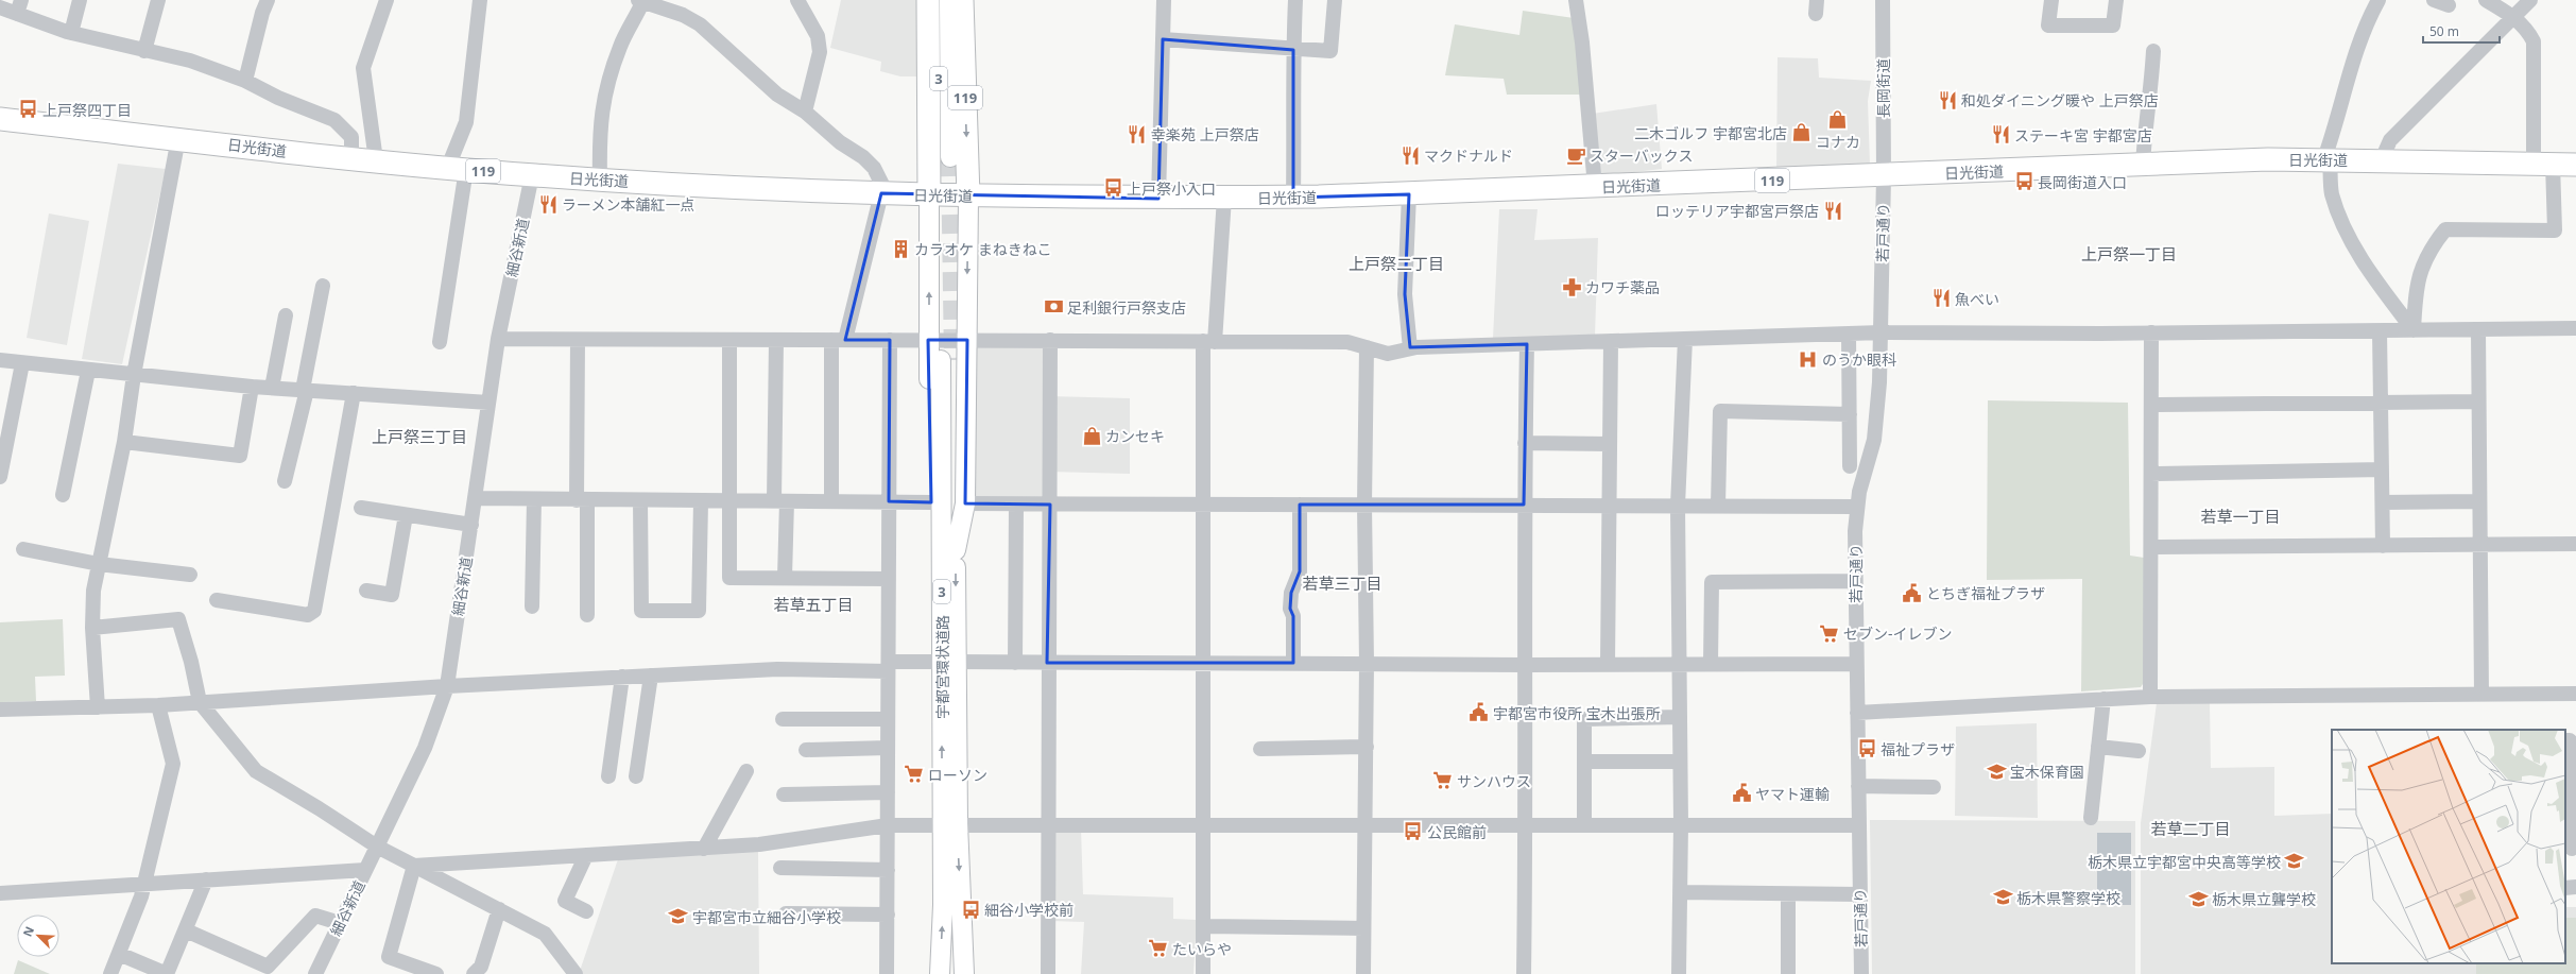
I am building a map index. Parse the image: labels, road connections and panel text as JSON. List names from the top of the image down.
{
  "streets": {
    "highway": ["119", "日光街道"],
    "main road": ["3", "宇都宮環状道路"],
    "street": ["長岡街道", "若戸通り", "細谷新道"]
  },
  "crossings": [
    ["3", "119"],
    ["3", "日光街道"],
    ["3", "宇都宮環状道路"],
    ["長岡街道", "日光街道"],
    ["長岡街道", "若戸通り"],
    ["119", "日光街道"],
    ["日光街道", "若戸通り"],
    ["日光街道", "細谷新道"]
  ],
  "districts": [
    "上戸祭一丁目",
    "上戸祭二丁目",
    "上戸祭三丁目",
    "若草一丁目",
    "若草三丁目",
    "若草五丁目",
    "若草二丁目"
  ],
  "places": {
    "restaurant": [
      "和処ダイニング暖や 上戸祭店",
      "幸楽苑 上戸祭店",
      "ステーキ宮 宇都宮店",
      "マクドナルド",
      "ラーメン本舗紅一点",
      "ロッテリア宇都宮戸祭店",
      "魚べい"
    ],
    "bus stop": [
      "上戸祭四丁目",
      "長岡街道入口",
      "上戸祭小入口",
      "福祉プラザ",
      "公民館前",
      "細谷小学校前"
    ],
    "shop": ["コナカ", "二木ゴルフ 宇都宮北店", "カンセキ"],
    "cafe": ["スターバックス"],
    "building": ["カラオケ まねきねこ"],
    "pharmacy": ["カワチ薬品"],
    "bank": ["足利銀行戸祭支店"],
    "hospital": ["のうか眼科"],
    "public building": ["とちぎ福祉プラザ", "宇都宮市役所 宝木出張所", "ヤマト運輸"],
    "supermarket": [
      "セブン-イレブン",
      "ローソン",
      "サンハウス",
      "たいらや"
    ],
    "school or university": [
      "宝木保育園",
      "栃木県立宇都宮中央高等学校",
      "栃木県警察学校",
      "栃木県立聾学校",
      "宇都宮市立細谷小学校"
    ]
  },
  "scale_bar": "50 m",
  "north": "top left"
}
